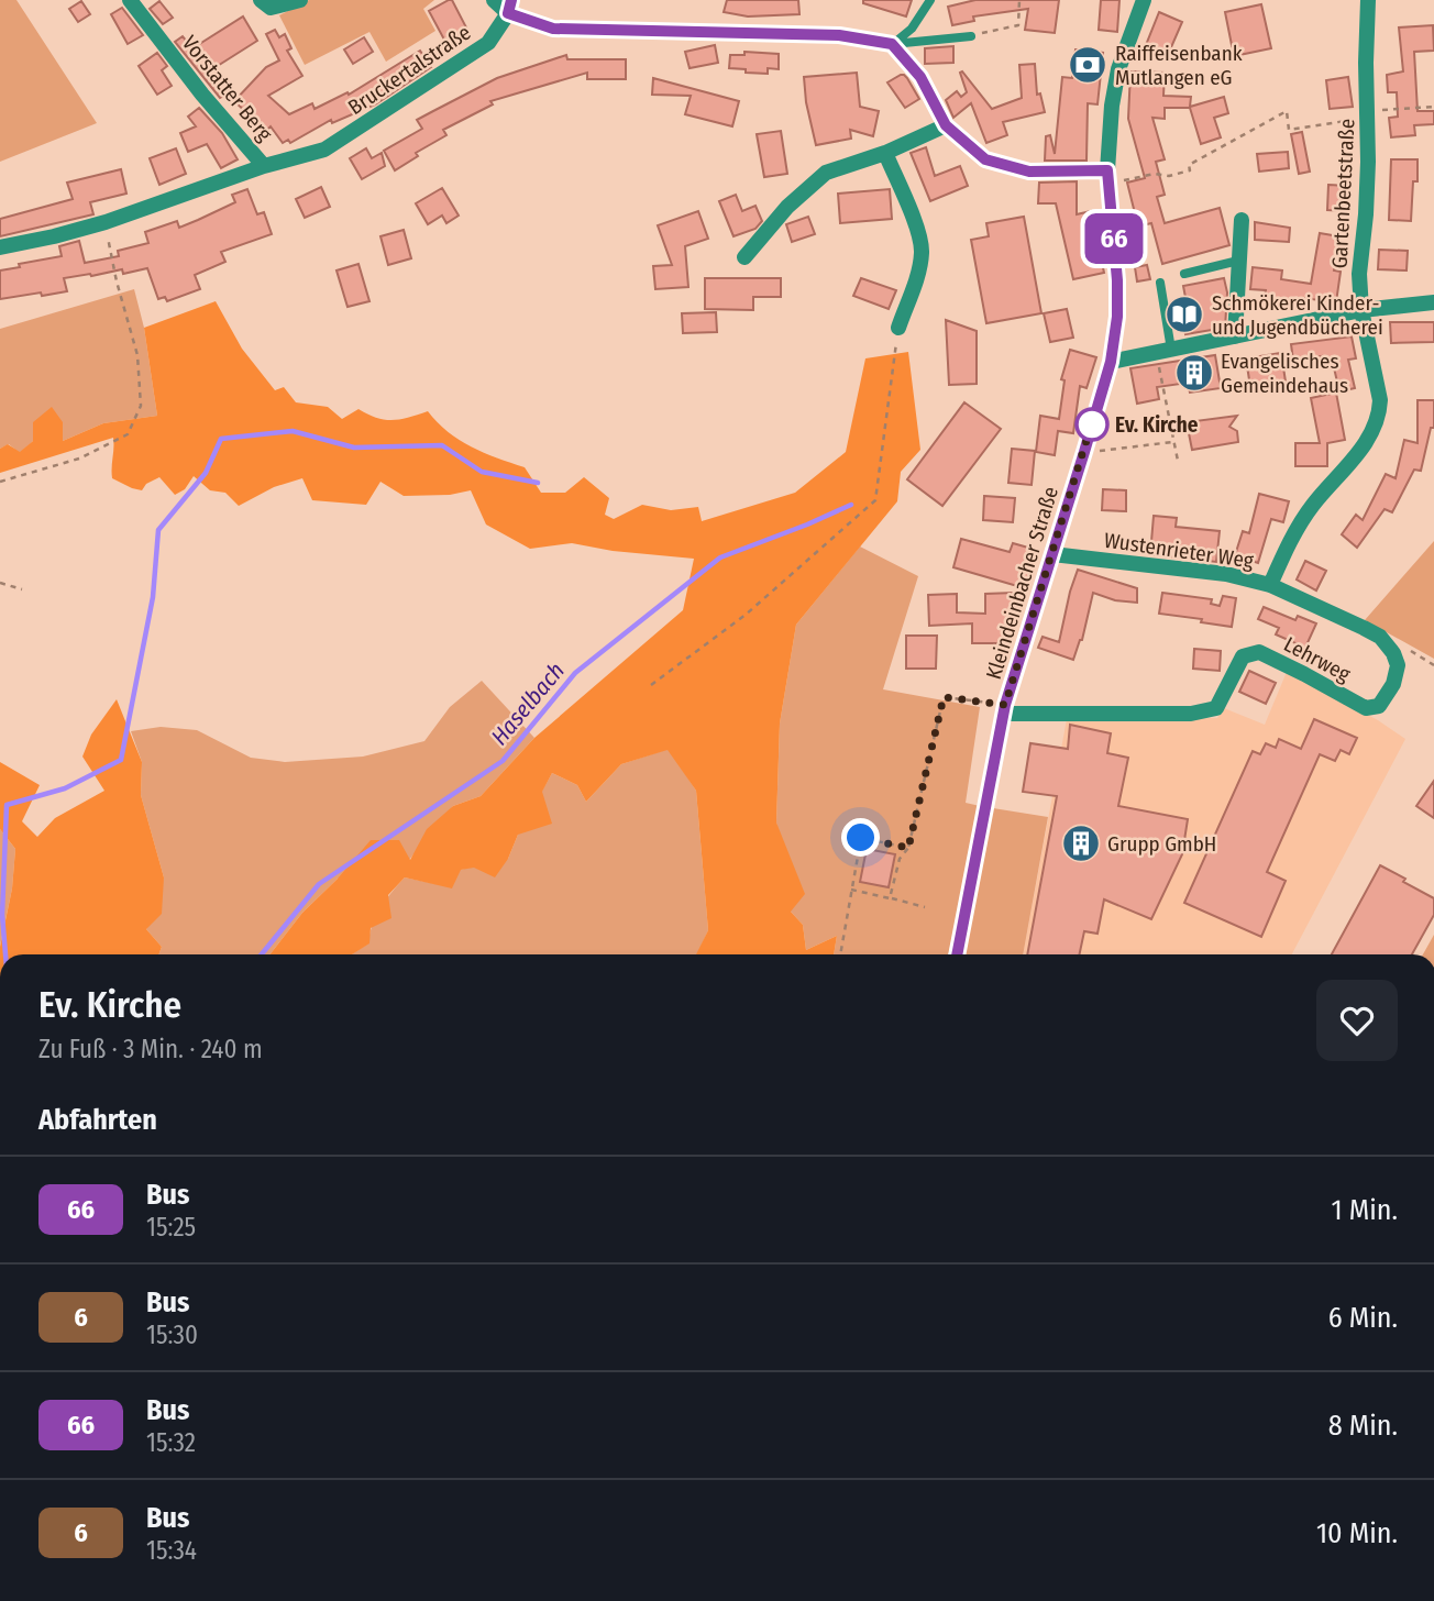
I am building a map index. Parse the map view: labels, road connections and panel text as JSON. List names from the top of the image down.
{
  "streets": {
    "street": [
      "Bruckertalstraße",
      "Vorstatter Berg",
      "Gartenbeetstraße",
      "Wustenrieter Weg",
      "Kleindeinbacher Straße",
      "Lehrweg"
    ]
  },
  "crossings": [
    ["Bruckertalstraße", "Vorstatter Berg"],
    ["Gartenbeetstraße", "Wustenrieter Weg"],
    ["Wustenrieter Weg", "Kleindeinbacher Straße"],
    ["Wustenrieter Weg", "Lehrweg"],
    ["Kleindeinbacher Straße", "Lehrweg"]
  ],
  "water": ["Haselbach"],
  "places": {
    "bank": ["Raiffeisenbank Mutlangen eG"],
    "library": ["Schmökerei Kinder- und Jugendbücherei"],
    "building": ["Evangelisches Gemeindehaus", "Grupp GmbH"],
    "other": ["Ev. Kirche"]
  },
  "lines": ["bus line 66"],
  "page": {
    "on_map": "66",
    "heading": [
      ["Ev. Kirche", "Zu Fuß · 3 Min. · 240 m"],
      "Abfahrten"
    ],
    "list": [
      {
        "mark": "66",
        "name": "Bus",
        "note": "15:25",
        "value": "1 Min."
      },
      {
        "mark": "6",
        "name": "Bus",
        "note": "15:30",
        "value": "6 Min."
      },
      {
        "mark": "66",
        "name": "Bus",
        "note": "15:32",
        "value": "8 Min."
      },
      {
        "mark": "6",
        "name": "Bus",
        "note": "15:34",
        "value": "10 Min."
      }
    ]
  }
}
